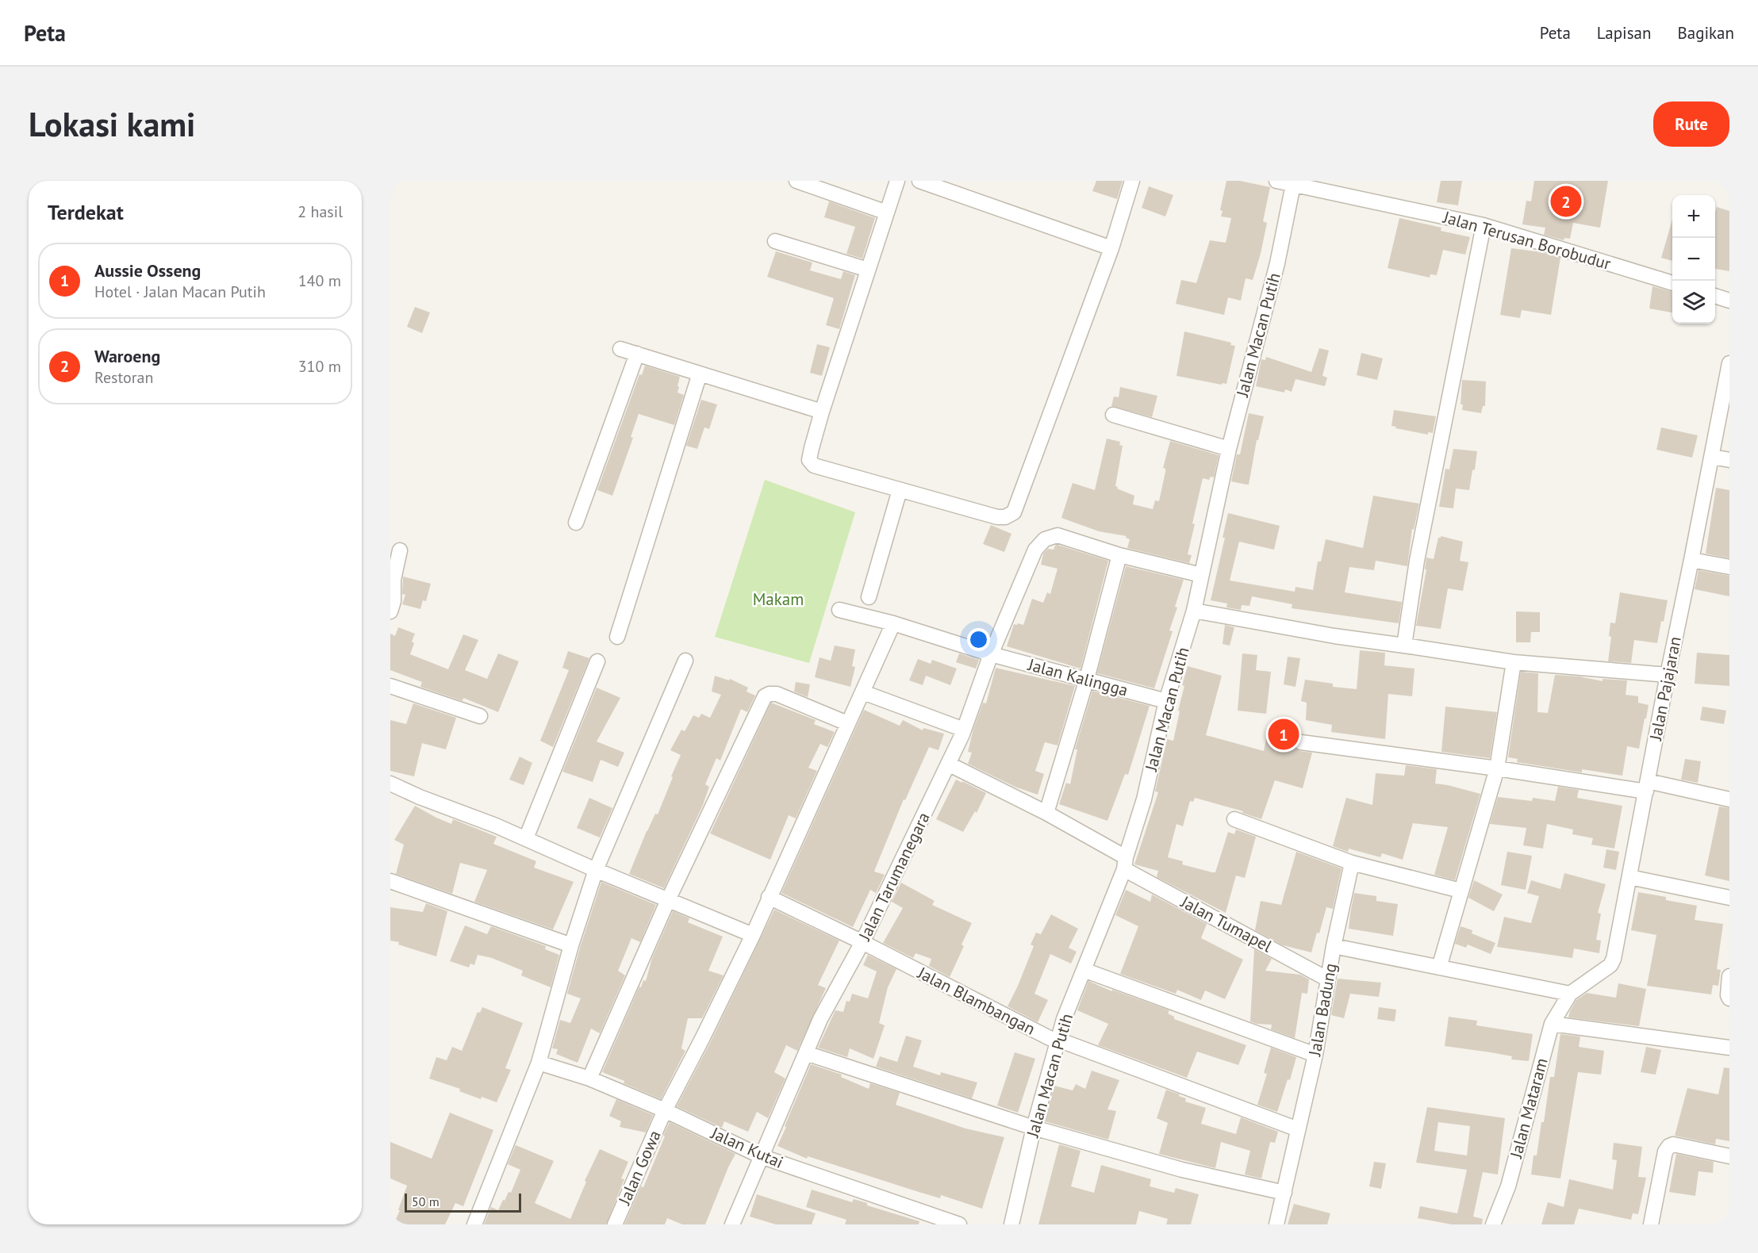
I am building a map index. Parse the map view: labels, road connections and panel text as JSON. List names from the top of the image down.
{
  "streets": {
    "street": [
      "Jalan Terusan Borobudur",
      "Jalan Macan Putih",
      "Jalan Kalingga",
      "Jalan Pajajaran",
      "Jalan Tarumanegara",
      "Jalan Tumapel",
      "Jalan Blambangan",
      "Jalan Badung",
      "Jalan Mataram",
      "Jalan Kutai",
      "Jalan Gowa"
    ]
  },
  "crossings": [
    ["Jalan Terusan Borobudur", "Jalan Macan Putih"],
    ["Jalan Macan Putih", "Jalan Kalingga"],
    ["Jalan Macan Putih", "Jalan Tumapel"],
    ["Jalan Macan Putih", "Jalan Blambangan"],
    ["Jalan Kalingga", "Jalan Tarumanegara"],
    ["Jalan Kalingga", "Jalan Gowa"],
    ["Jalan Pajajaran", "Jalan Badung"],
    ["Jalan Pajajaran", "Jalan Mataram"],
    ["Jalan Tarumanegara", "Jalan Tumapel"],
    ["Jalan Tarumanegara", "Jalan Blambangan"],
    ["Jalan Tarumanegara", "Jalan Kutai"],
    ["Jalan Tumapel", "Jalan Badung"],
    ["Jalan Blambangan", "Jalan Badung"],
    ["Jalan Blambangan", "Jalan Gowa"],
    ["Jalan Badung", "Jalan Mataram"],
    ["Jalan Kutai", "Jalan Gowa"]
  ],
  "parks": ["Makam"],
  "scale_bar": "50 m",
  "page": {
    "header": "Peta",
    "nav": ["Peta", "Lapisan", "Bagikan"],
    "buttons": "Rute",
    "title": "Lokasi kami",
    "heading": ["Terdekat", "2 hasil"],
    "pins": ["2", "1"],
    "map_buttons": ["+", "−"],
    "list": [
      {
        "mark": "1",
        "name": "Aussie Osseng",
        "note": "Hotel · Jalan Macan Putih",
        "value": "140 m"
      },
      {
        "mark": "2",
        "name": "Waroeng",
        "note": "Restoran",
        "value": "310 m"
      }
    ],
    "scale": "50 m"
  }
}
